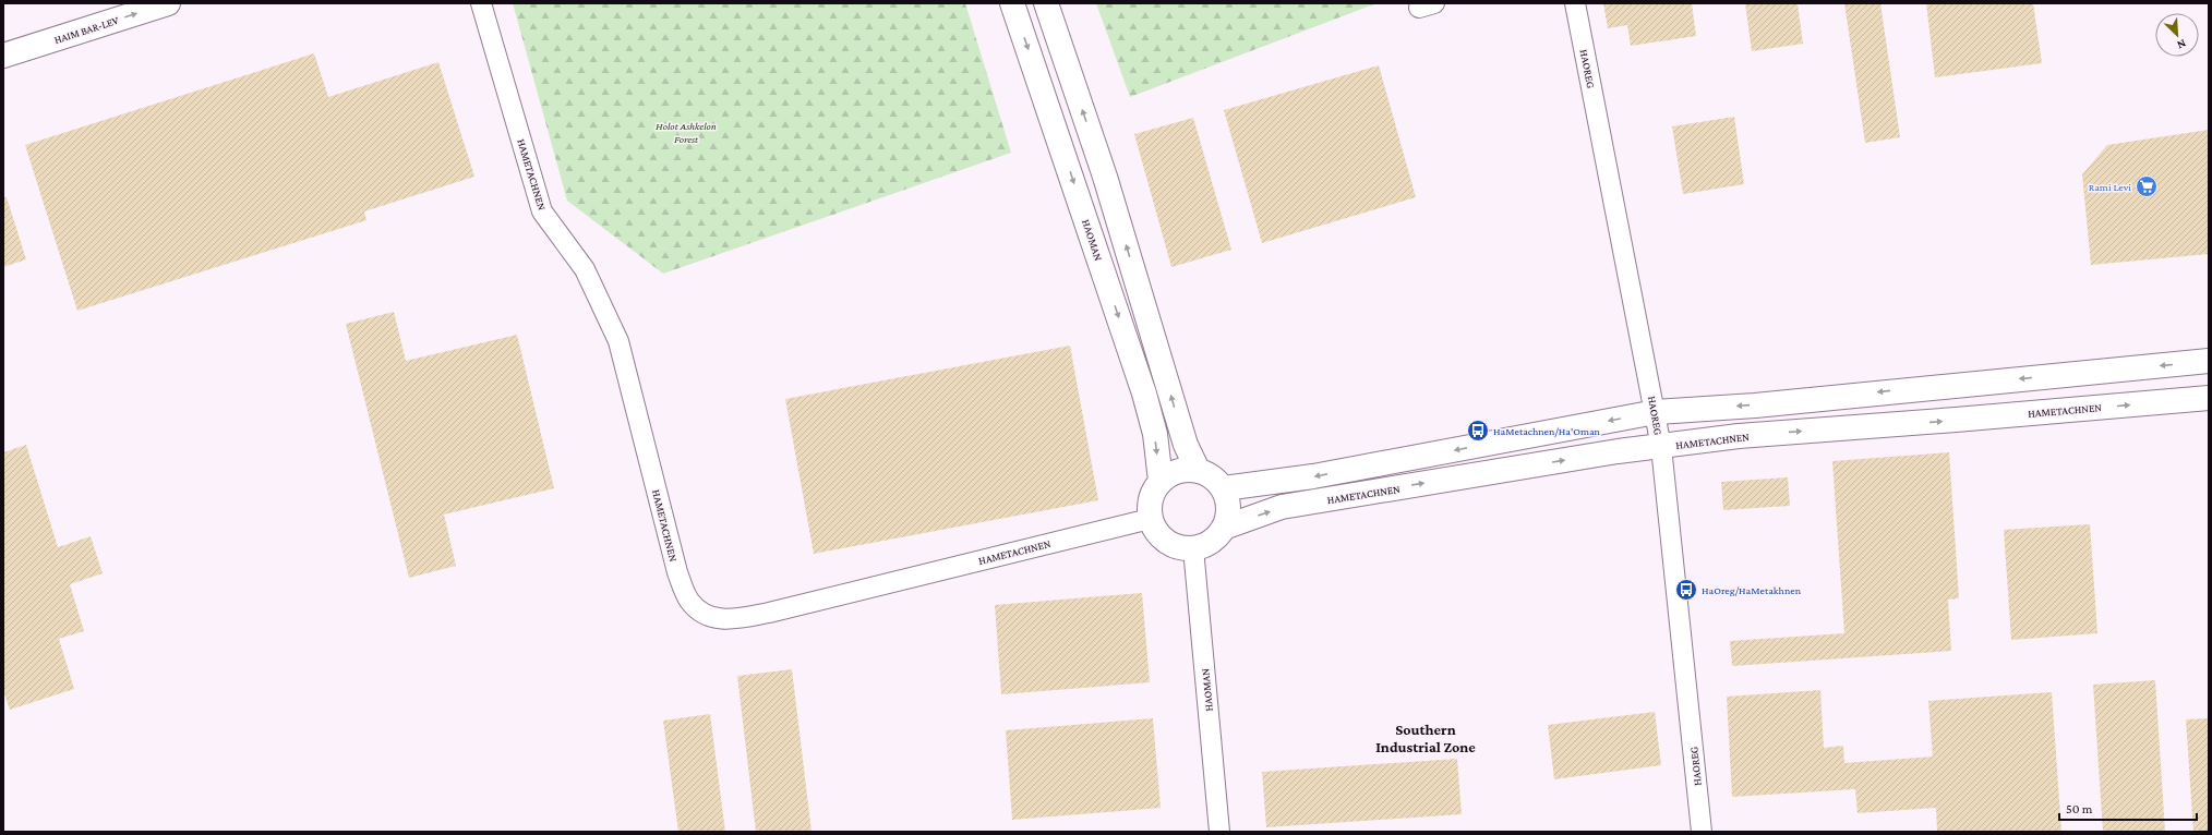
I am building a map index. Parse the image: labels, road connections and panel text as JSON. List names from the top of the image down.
{
  "streets": {
    "street": [
      "HAIM BAR-LEV",
      "HAOREG",
      "HAMETACHNEN",
      "HAOMAN"
    ]
  },
  "crossings": [
    ["HAOREG", "HAMETACHNEN"],
    ["HAMETACHNEN", "HAOMAN"]
  ],
  "one_way": ["HAIM BAR-LEV"],
  "districts": ["Southern Industrial Zone"],
  "parks": ["Holot Ashkelon Forest"],
  "places": {
    "supermarket": ["Rami Levi"],
    "bus stop": ["HaMetachnen/Ha'Oman", "HaOreg/HaMetakhnen"]
  },
  "scale_bar": "50 m",
  "north": "bottom right"
}
